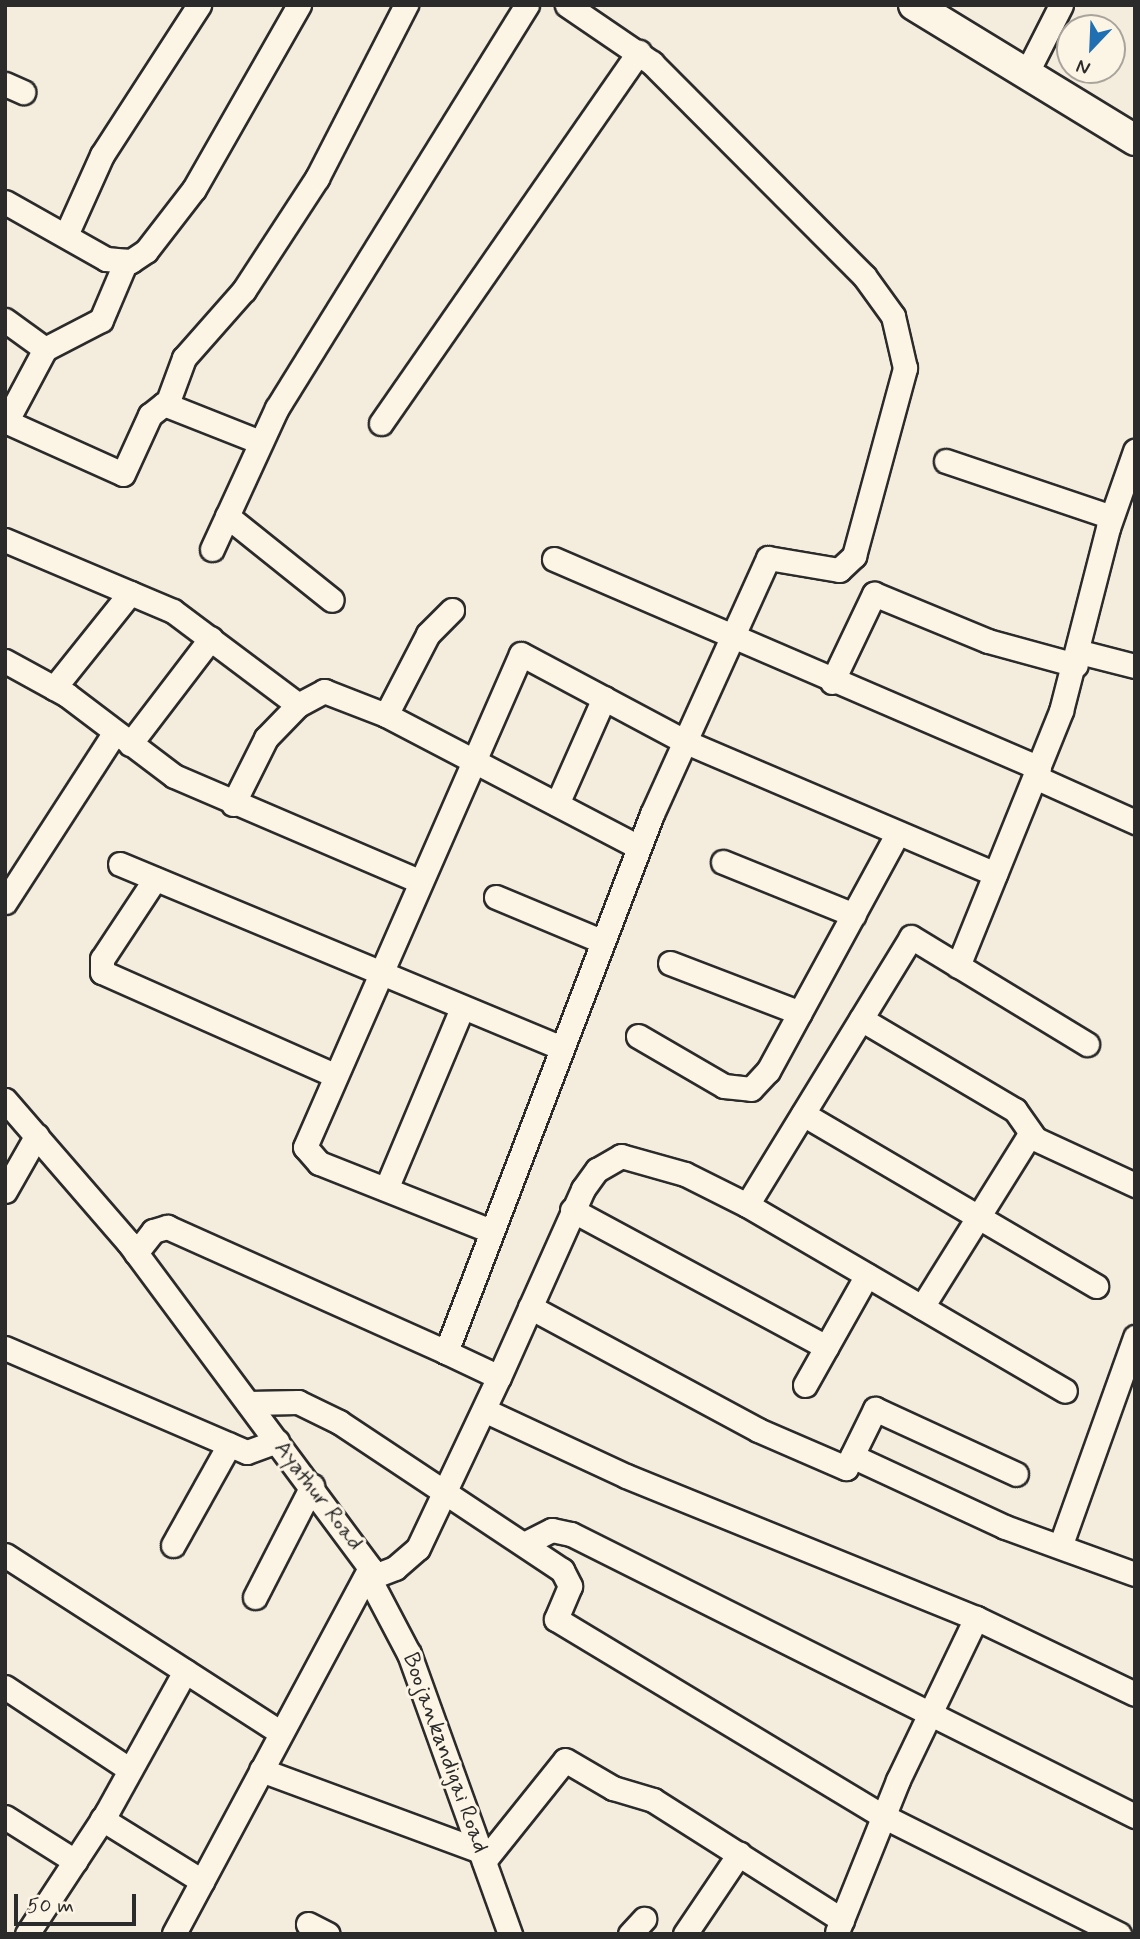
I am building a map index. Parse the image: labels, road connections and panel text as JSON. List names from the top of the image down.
{
  "streets": {
    "street": ["Ayathur Road", "Boojankandigai Road"]
  },
  "crossings": [
    ["Ayathur Road", "Boojankandigai Road"]
  ],
  "scale_bar": "50 m",
  "north": "bottom left"
}
